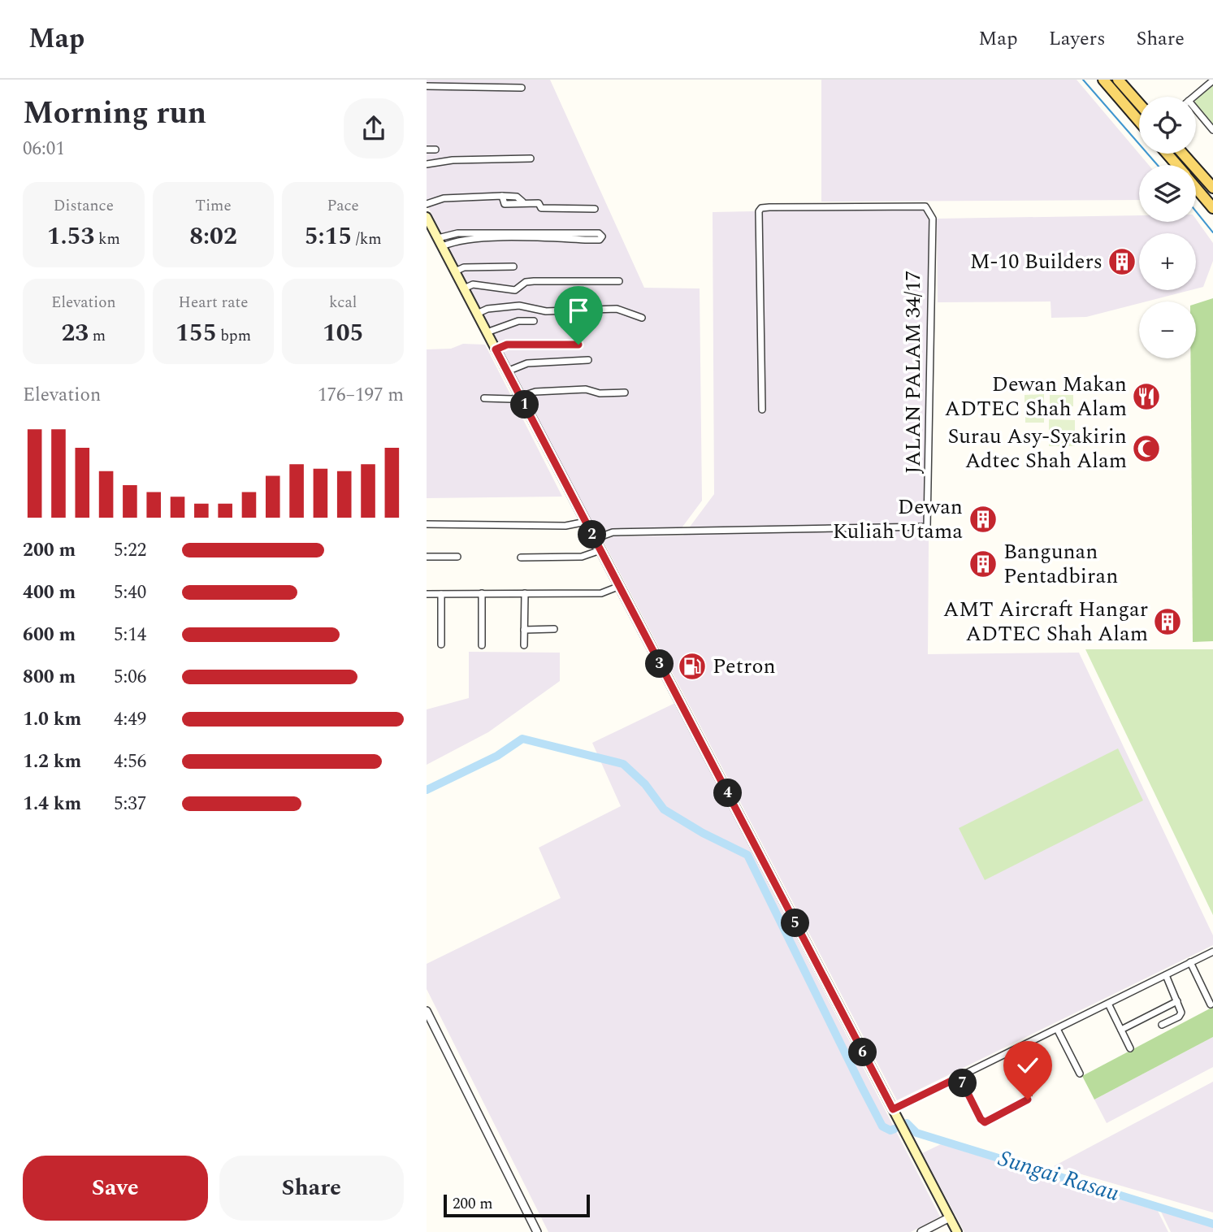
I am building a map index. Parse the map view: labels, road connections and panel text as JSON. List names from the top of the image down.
{
  "streets": {
    "street": ["JALAN PALAM 34/17"]
  },
  "water": ["Sungai Rasau"],
  "places": {
    "building": [
      "M-10 Builders",
      "Dewan Kuliah Utama",
      "Bangunan Pentadbiran",
      "AMT Aircraft Hangar ADTEC Shah Alam"
    ],
    "restaurant": ["Dewan Makan ADTEC Shah Alam"],
    "mosque": ["Surau Asy-Syakirin Adtec Shah Alam"],
    "fuel station": ["Petron"]
  },
  "scale_bar": "200 m",
  "page": {
    "header": "Map",
    "nav": ["Map", "Layers", "Share"],
    "heading": ["Morning run", "06:01"],
    "map_buttons": ["+", "−"],
    "stats": [
      ["Distance", "1.53 km"],
      ["Time", "8:02"],
      ["Pace", "5:15 /km"],
      ["Elevation", "23 m"],
      ["Heart rate", "155 bpm"],
      ["kcal", "105"]
    ],
    "chart": ["Elevation", "176–197 m"],
    "pins": [
      "1",
      "2",
      "3",
      "4",
      "5",
      "6",
      "7"
    ],
    "list": [
      {
        "name": "200 m",
        "note": "5:22"
      },
      {
        "name": "400 m",
        "note": "5:40"
      },
      {
        "name": "600 m",
        "note": "5:14"
      },
      {
        "name": "800 m",
        "note": "5:06"
      },
      {
        "name": "1.0 km",
        "note": "4:49"
      },
      {
        "name": "1.2 km",
        "note": "4:56"
      },
      {
        "name": "1.4 km",
        "note": "5:37"
      }
    ],
    "buttons": ["Save", "Share"],
    "scale": "200 m"
  }
}
